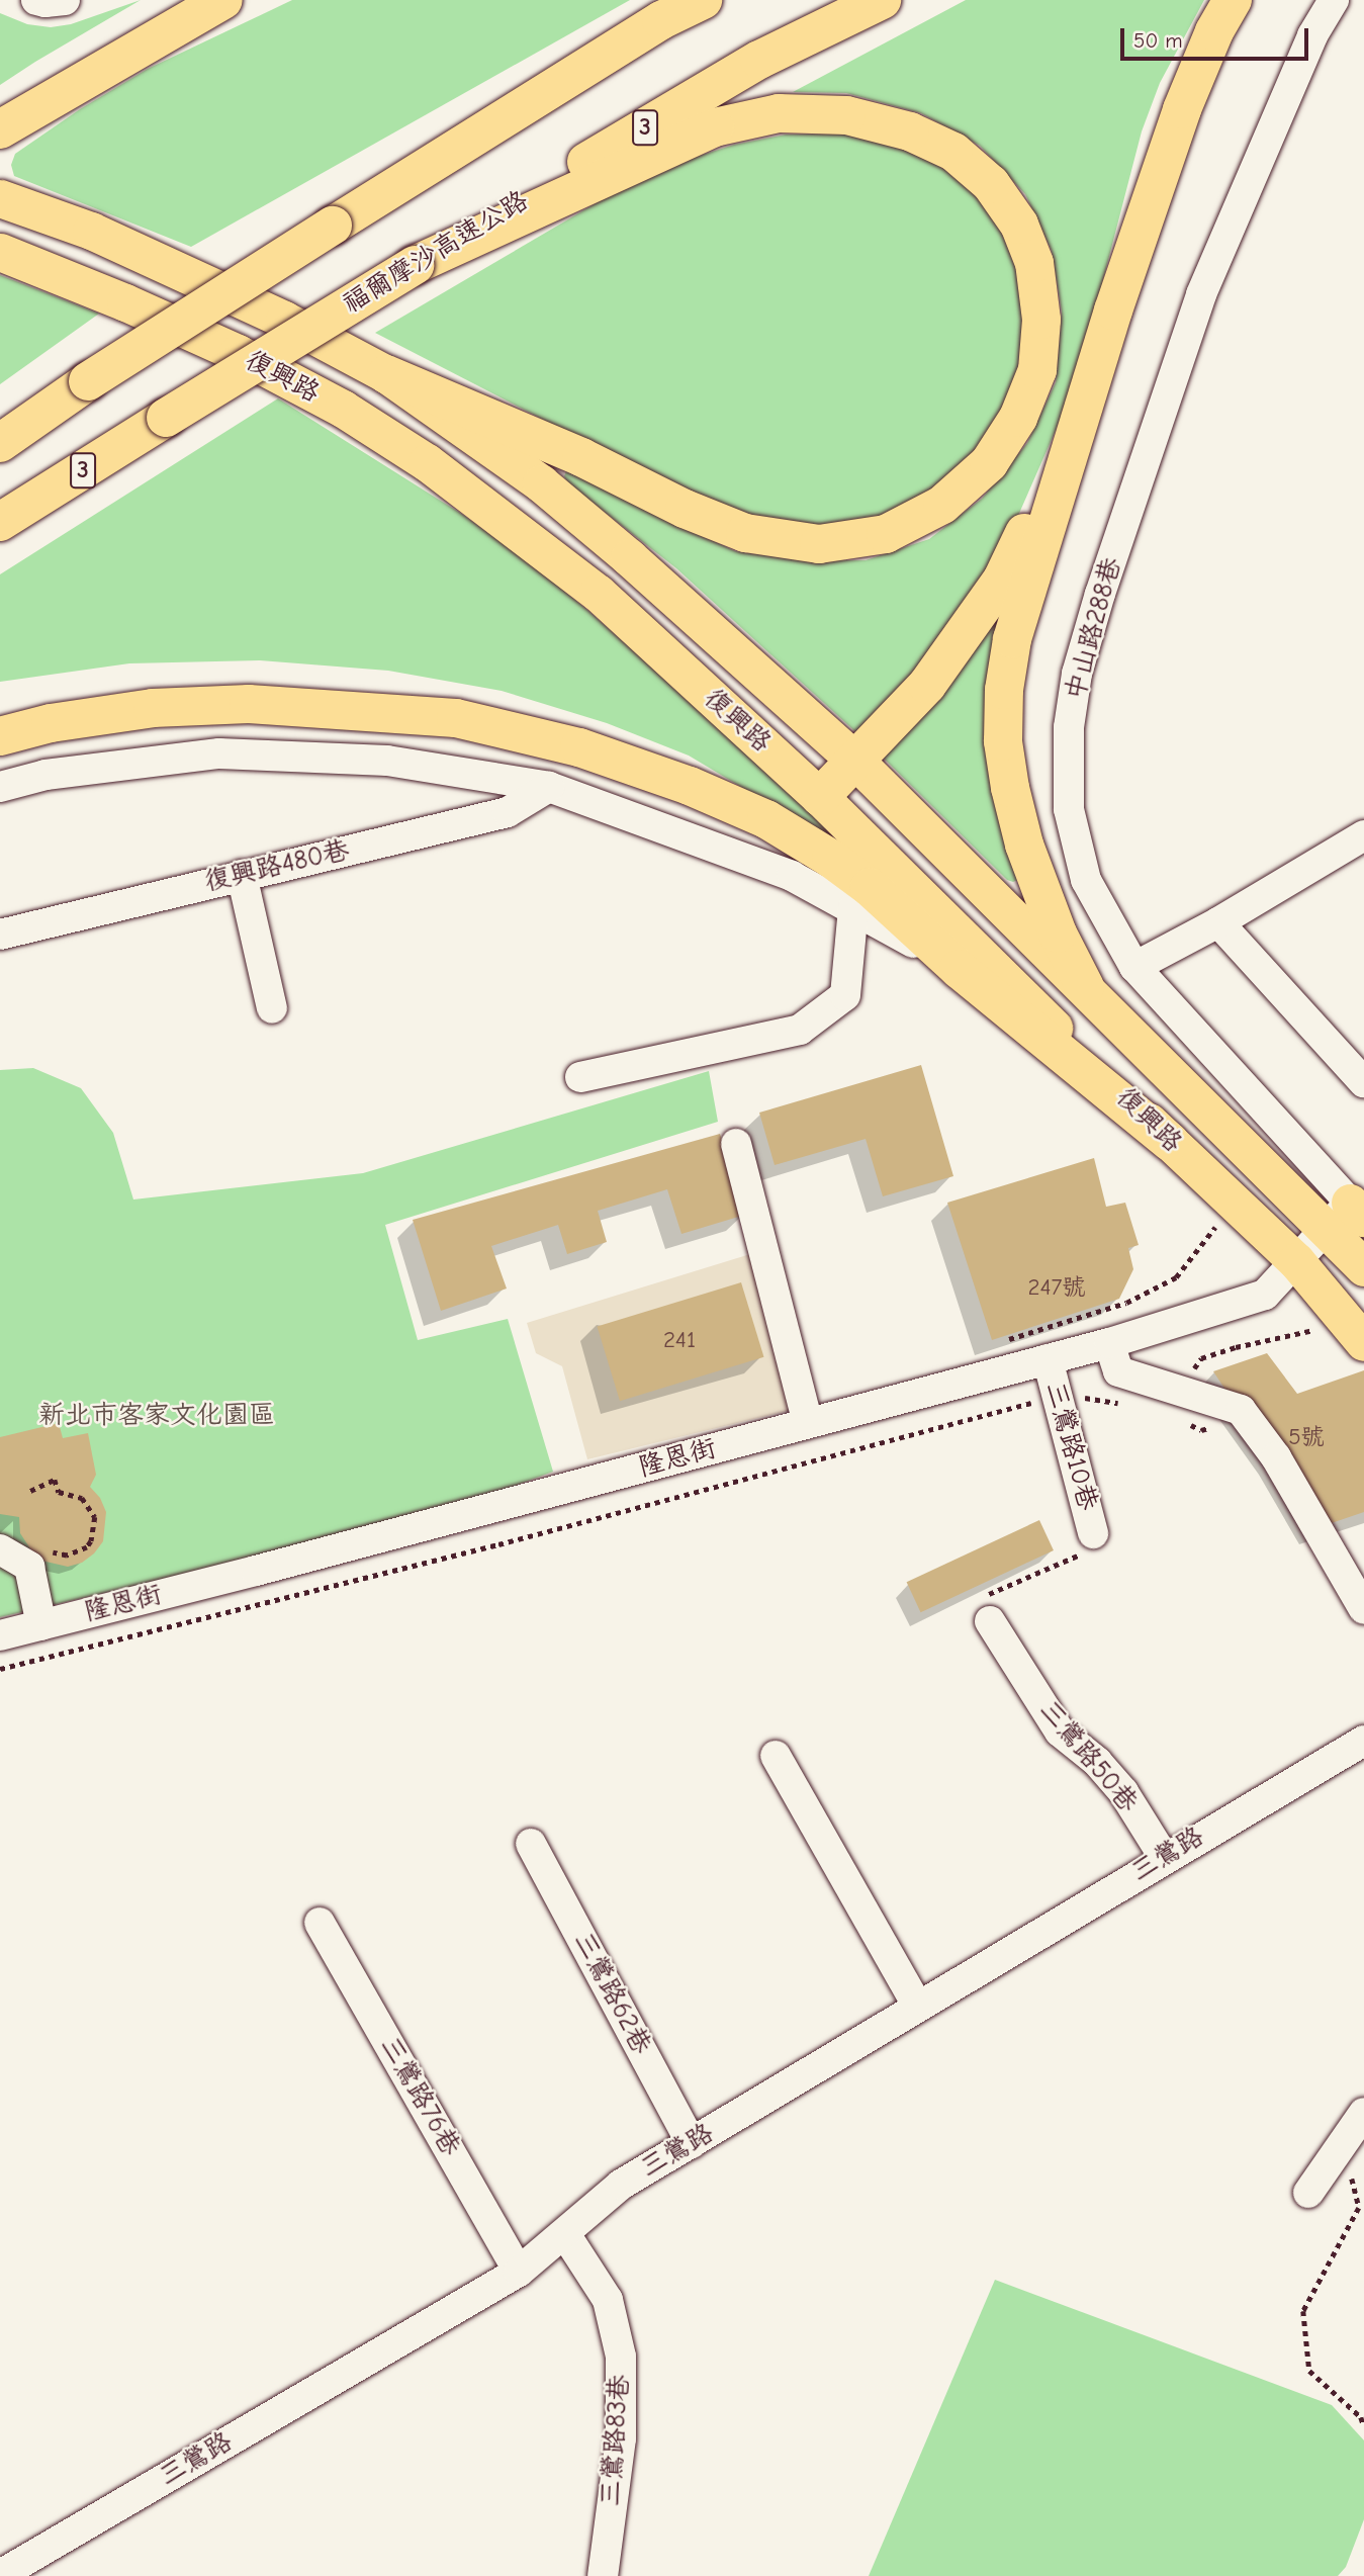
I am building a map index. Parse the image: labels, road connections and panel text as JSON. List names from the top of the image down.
{
  "streets": {
    "highway": ["3", "福爾摩沙高速公路"],
    "main road": ["復興路"],
    "street": [
      "中山路288巷",
      "復興路480巷",
      "三鶯路10巷",
      "隆恩街",
      "三鶯路50巷",
      "三鶯路",
      "三鶯路62巷",
      "三鶯路76巷",
      "三鶯路83巷"
    ]
  },
  "crossings": [
    ["復興路", "中山路288巷"],
    ["復興路", "隆恩街"],
    ["中山路288巷", "隆恩街"],
    ["三鶯路10巷", "隆恩街"],
    ["三鶯路50巷", "三鶯路"],
    ["三鶯路", "三鶯路62巷"],
    ["三鶯路", "三鶯路76巷"],
    ["三鶯路", "三鶯路83巷"]
  ],
  "parks": ["新北市客家文化園區"],
  "house_numbers": ["247號", "241", "5號"],
  "scale_bar": "50 m"
}
